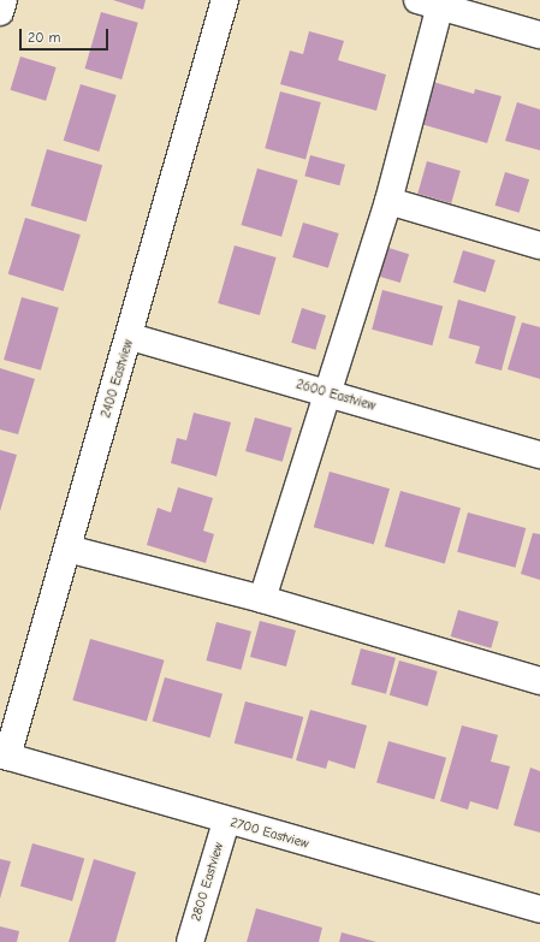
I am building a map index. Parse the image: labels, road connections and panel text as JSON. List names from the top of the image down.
{
  "streets": {
    "street": [
      "2400 Eastview",
      "2600 Eastview",
      "2700 Eastview",
      "2800 Eastview"
    ]
  },
  "crossings": [
    ["2400 Eastview", "2600 Eastview"],
    ["2400 Eastview", "2700 Eastview"],
    ["2700 Eastview", "2800 Eastview"]
  ],
  "scale_bar": "20 m"
}
